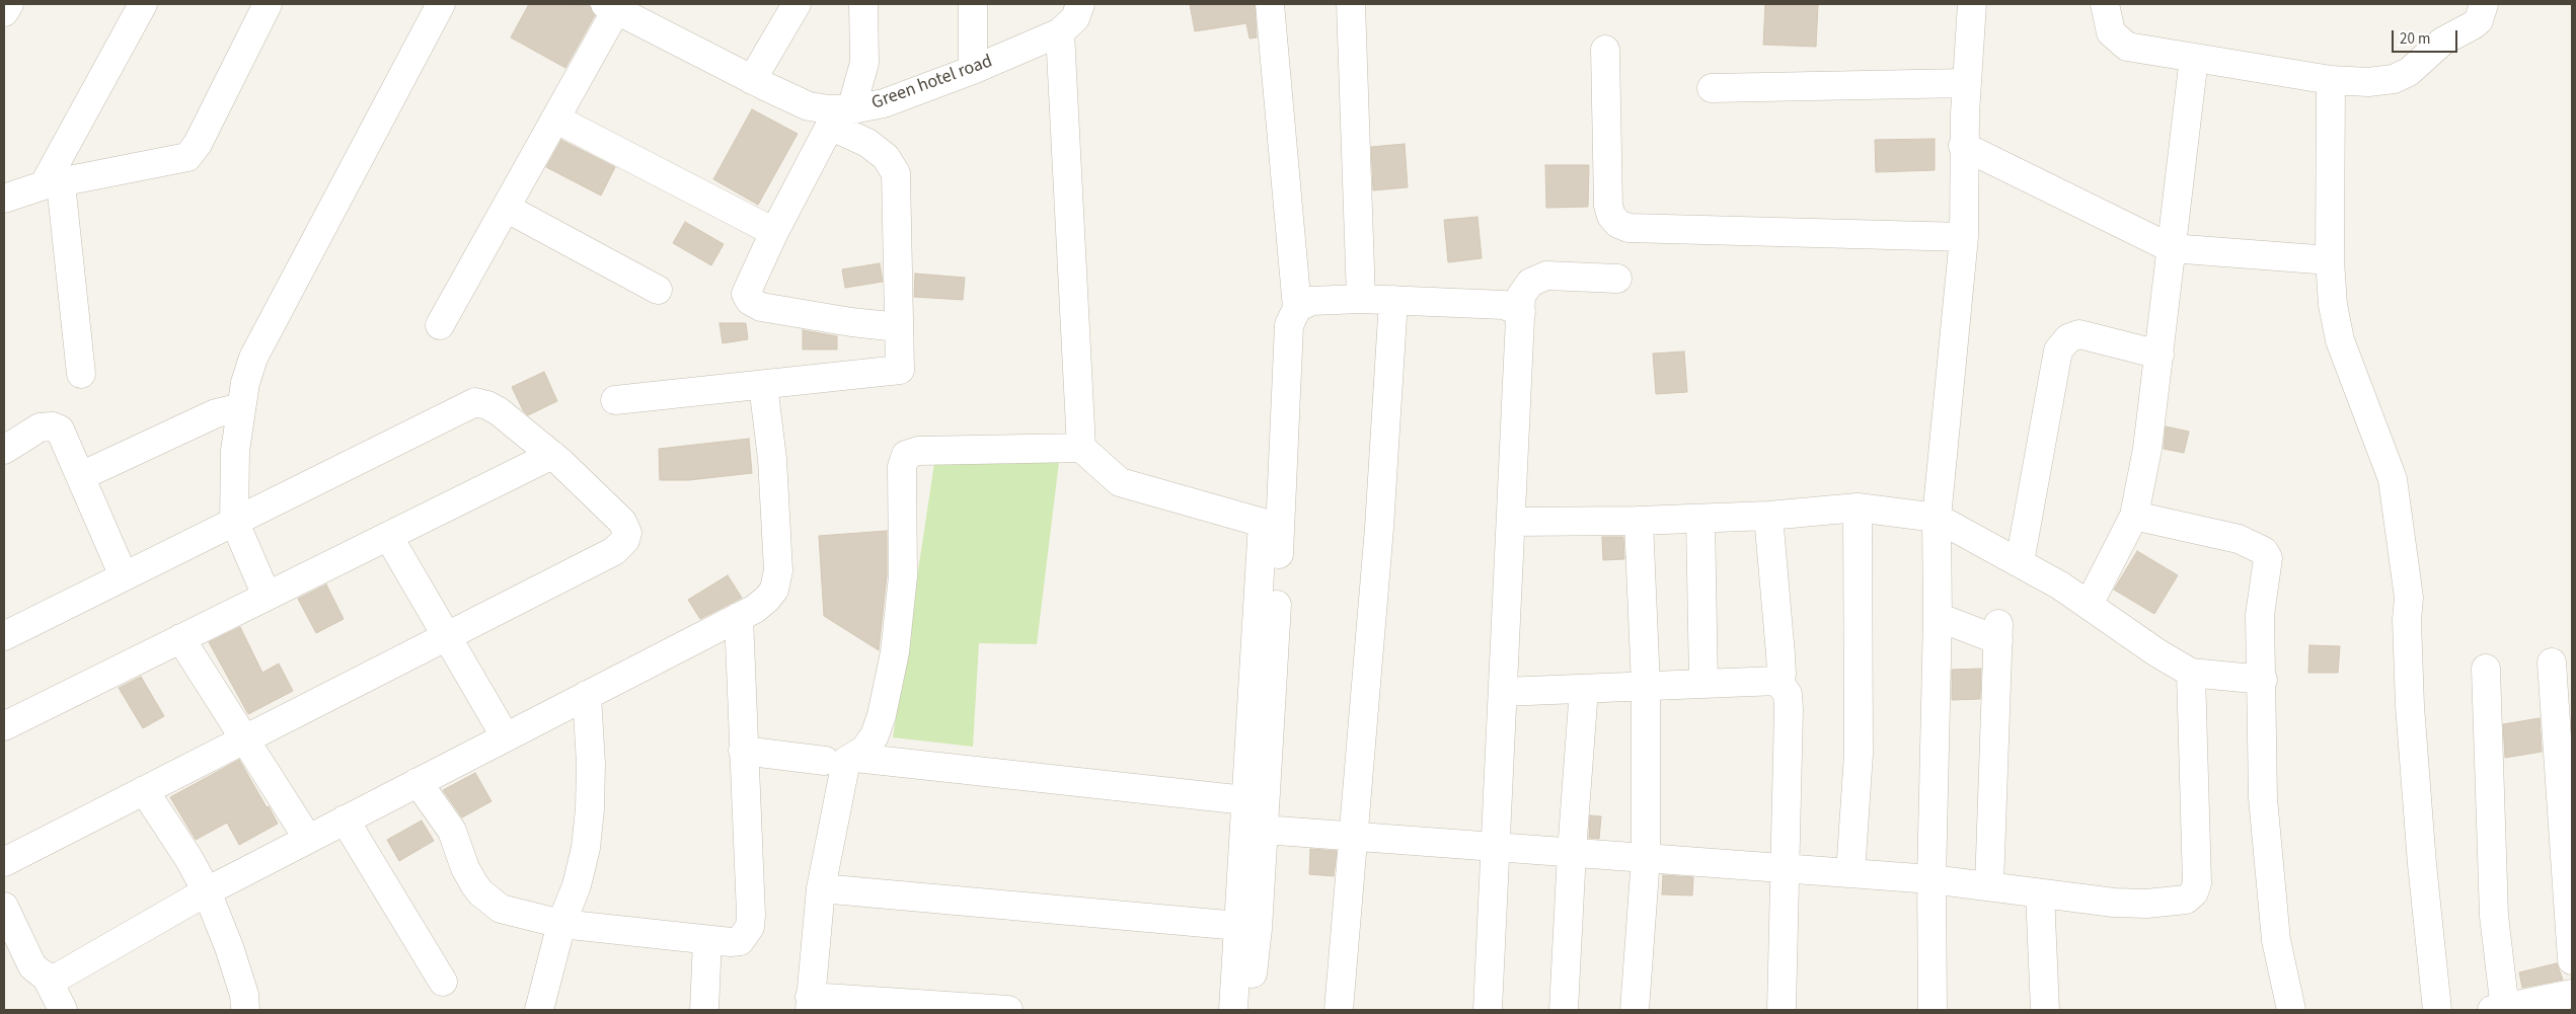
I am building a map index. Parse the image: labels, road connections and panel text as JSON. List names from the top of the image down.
{
  "streets": {
    "street": ["Green hotel road"]
  },
  "scale_bar": "20 m"
}
